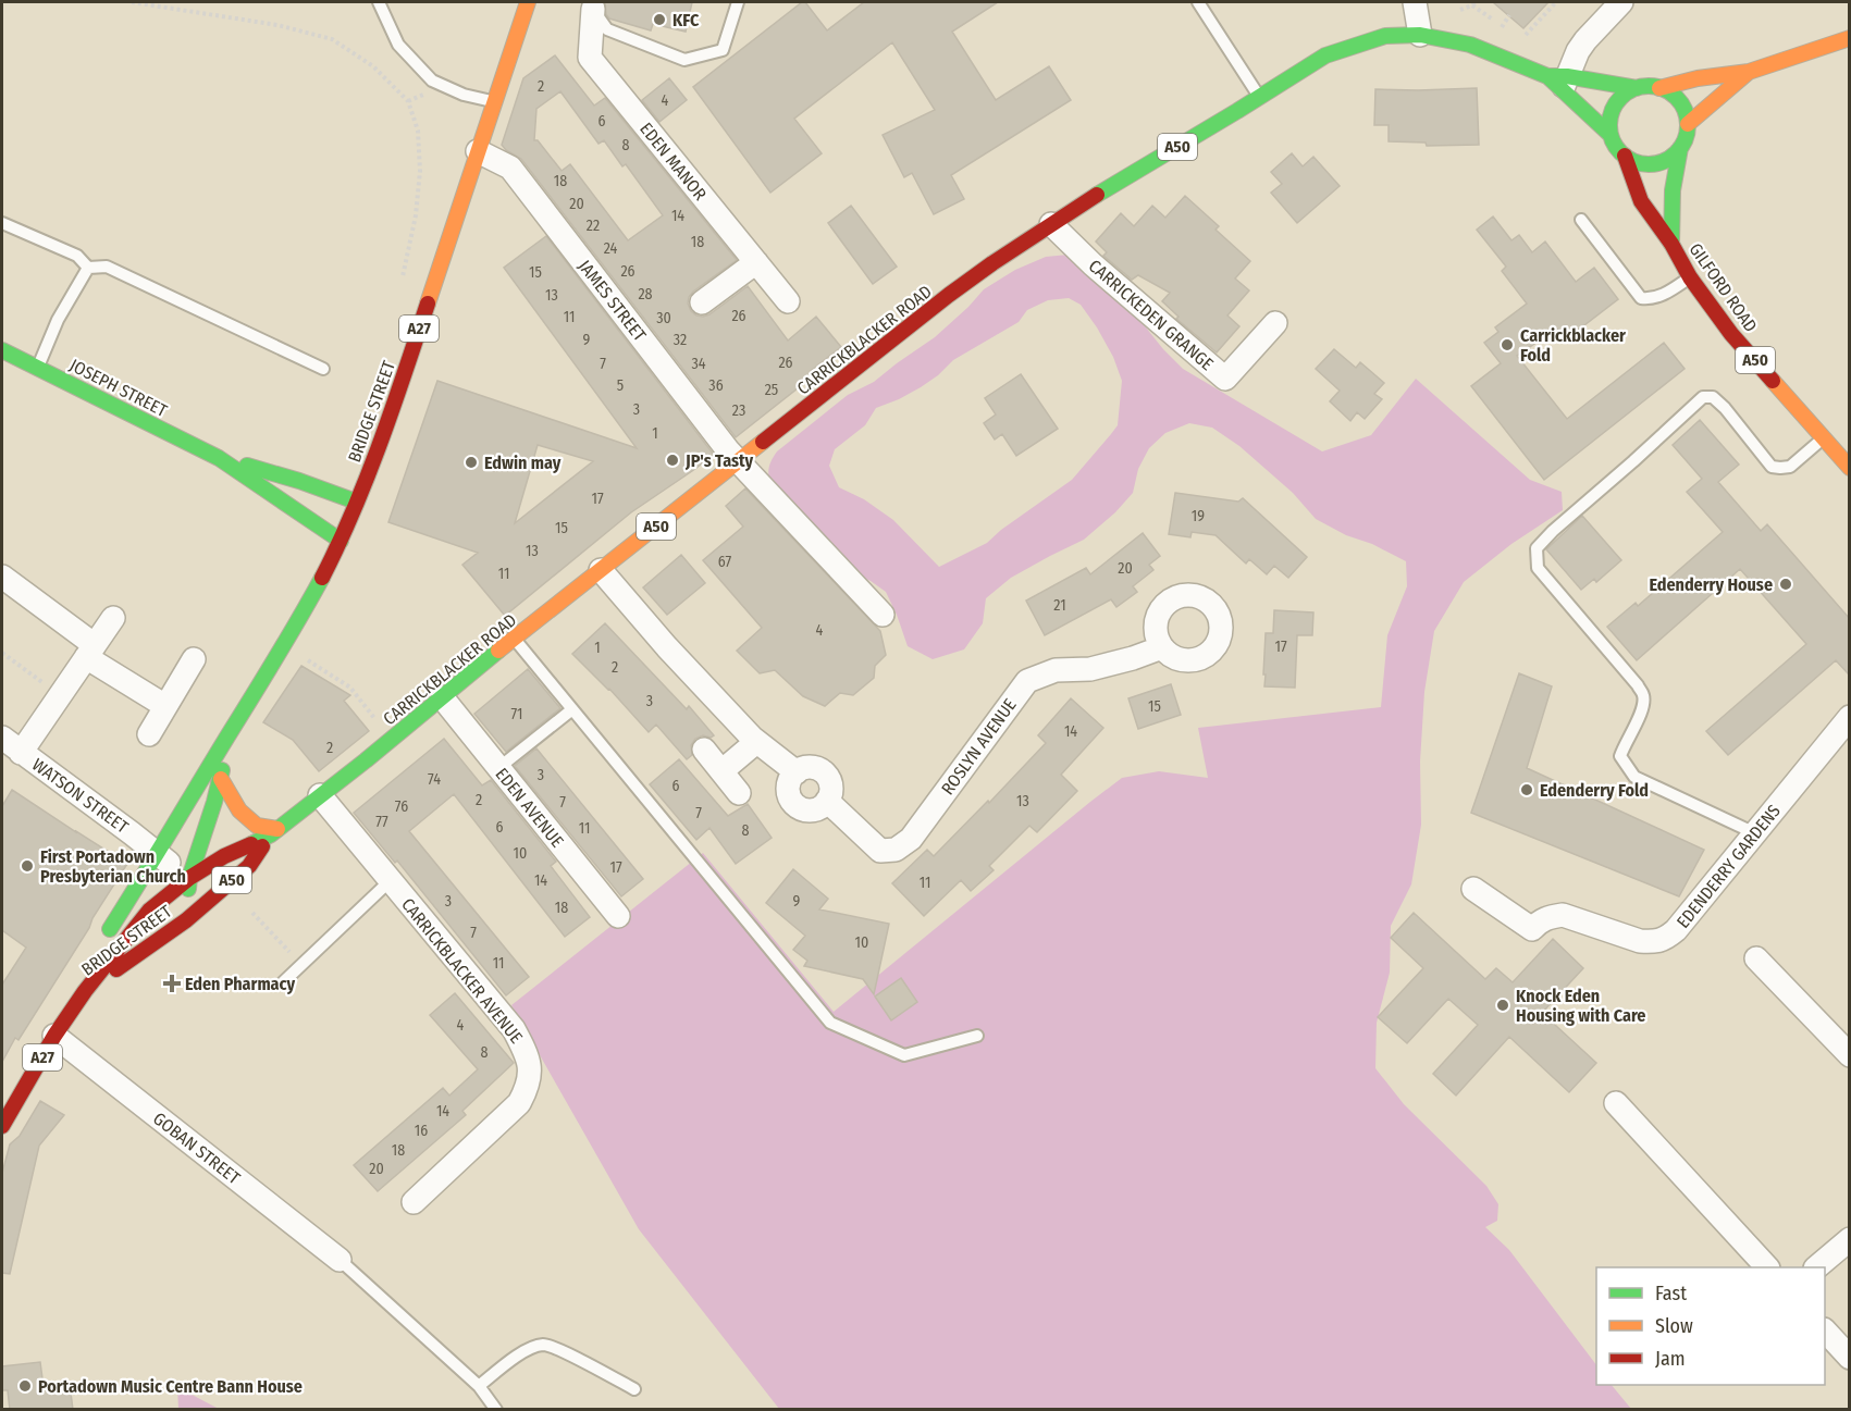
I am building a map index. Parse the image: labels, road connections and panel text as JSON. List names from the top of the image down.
{
  "streets": {
    "main road": [
      "A50",
      "GILFORD ROAD",
      "A27",
      "CARRICKBLACKER ROAD",
      "JOSEPH STREET",
      "BRIDGE STREET"
    ],
    "street": [
      "EDEN MANOR",
      "JAMES STREET",
      "CARRICKEDEN GRANGE",
      "ROSLYN AVENUE",
      "WATSON STREET",
      "EDEN AVENUE",
      "EDENDERRY GARDENS",
      "CARRICKBLACKER AVENUE",
      "GOBAN STREET"
    ]
  },
  "crossings": [
    ["A50", "GILFORD ROAD"],
    ["A50", "CARRICKBLACKER ROAD"],
    ["GILFORD ROAD", "CARRICKBLACKER ROAD"],
    ["JAMES STREET", "CARRICKBLACKER ROAD"],
    ["JAMES STREET", "BRIDGE STREET"],
    ["CARRICKEDEN GRANGE", "CARRICKBLACKER ROAD"],
    ["CARRICKBLACKER ROAD", "BRIDGE STREET"],
    ["CARRICKBLACKER ROAD", "WATSON STREET"],
    ["CARRICKBLACKER ROAD", "EDEN AVENUE"],
    ["CARRICKBLACKER ROAD", "CARRICKBLACKER AVENUE"],
    ["JOSEPH STREET", "BRIDGE STREET"],
    ["BRIDGE STREET", "WATSON STREET"],
    ["BRIDGE STREET", "GOBAN STREET"]
  ],
  "places": {
    "other": [
      "KFC",
      "Carrickblacker Fold",
      "JP's Tasty",
      "Edwin may",
      "Edenderry House",
      "Edenderry Fold",
      "First Portadown Presbyterian Church",
      "Knock Eden Housing with Care",
      "Portadown Music Centre Bann House"
    ],
    "health": ["Eden Pharmacy"]
  },
  "house_numbers": [
    "2",
    "4",
    "6",
    "8",
    "18",
    "20",
    "14",
    "22",
    "18",
    "24",
    "26",
    "15",
    "28",
    "13",
    "26",
    "11",
    "30",
    "9",
    "32",
    "26",
    "7",
    "34",
    "5",
    "36",
    "25",
    "3",
    "23",
    "1",
    "17",
    "19",
    "15",
    "13",
    "67",
    "20",
    "11",
    "21",
    "4",
    "17",
    "1",
    "2",
    "3",
    "15",
    "71",
    "14",
    "2",
    "3",
    "74",
    "6",
    "2",
    "13",
    "7",
    "76",
    "7",
    "77",
    "6",
    "11",
    "8",
    "10",
    "17",
    "14",
    "11",
    "3",
    "9",
    "18",
    "7",
    "10",
    "11",
    "4",
    "8",
    "14",
    "16",
    "18",
    "20"
  ],
  "legend": ["Fast", "Slow", "Jam"]
}
